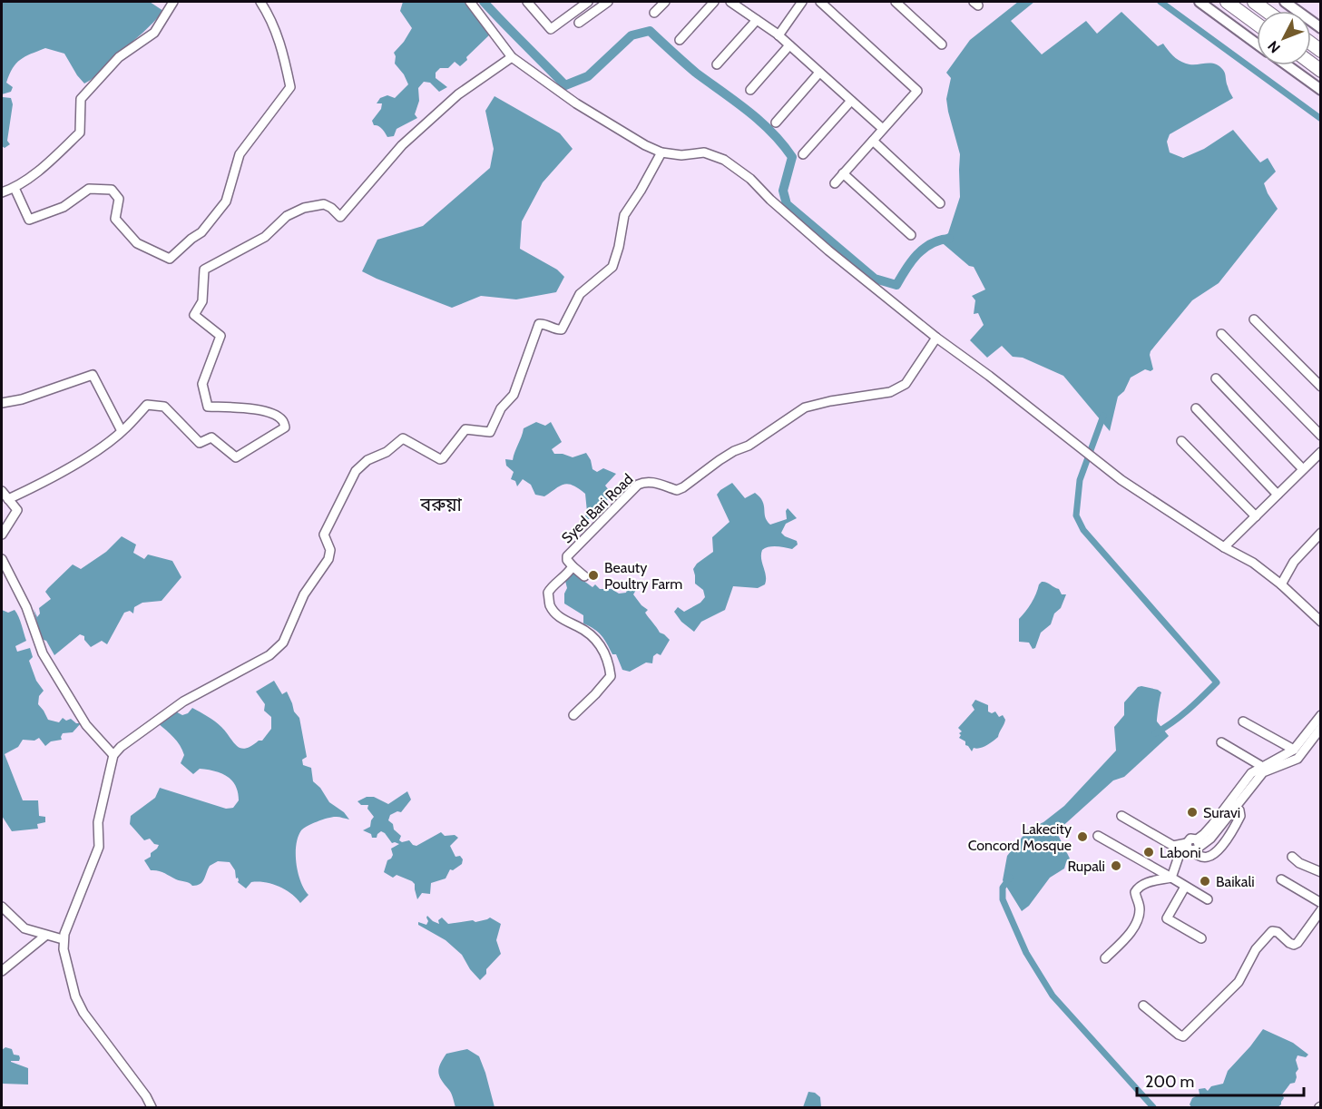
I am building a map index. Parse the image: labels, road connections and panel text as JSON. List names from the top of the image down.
{
  "streets": {
    "street": ["Syed Bari Road"]
  },
  "districts": ["বরুয়া"],
  "places": [
    "Beauty Poultry Farm",
    "Suravi",
    "Lakecity Concord Mosque",
    "Laboni",
    "Rupali",
    "Baikali"
  ],
  "scale_bar": "200 m",
  "north": "bottom left"
}
